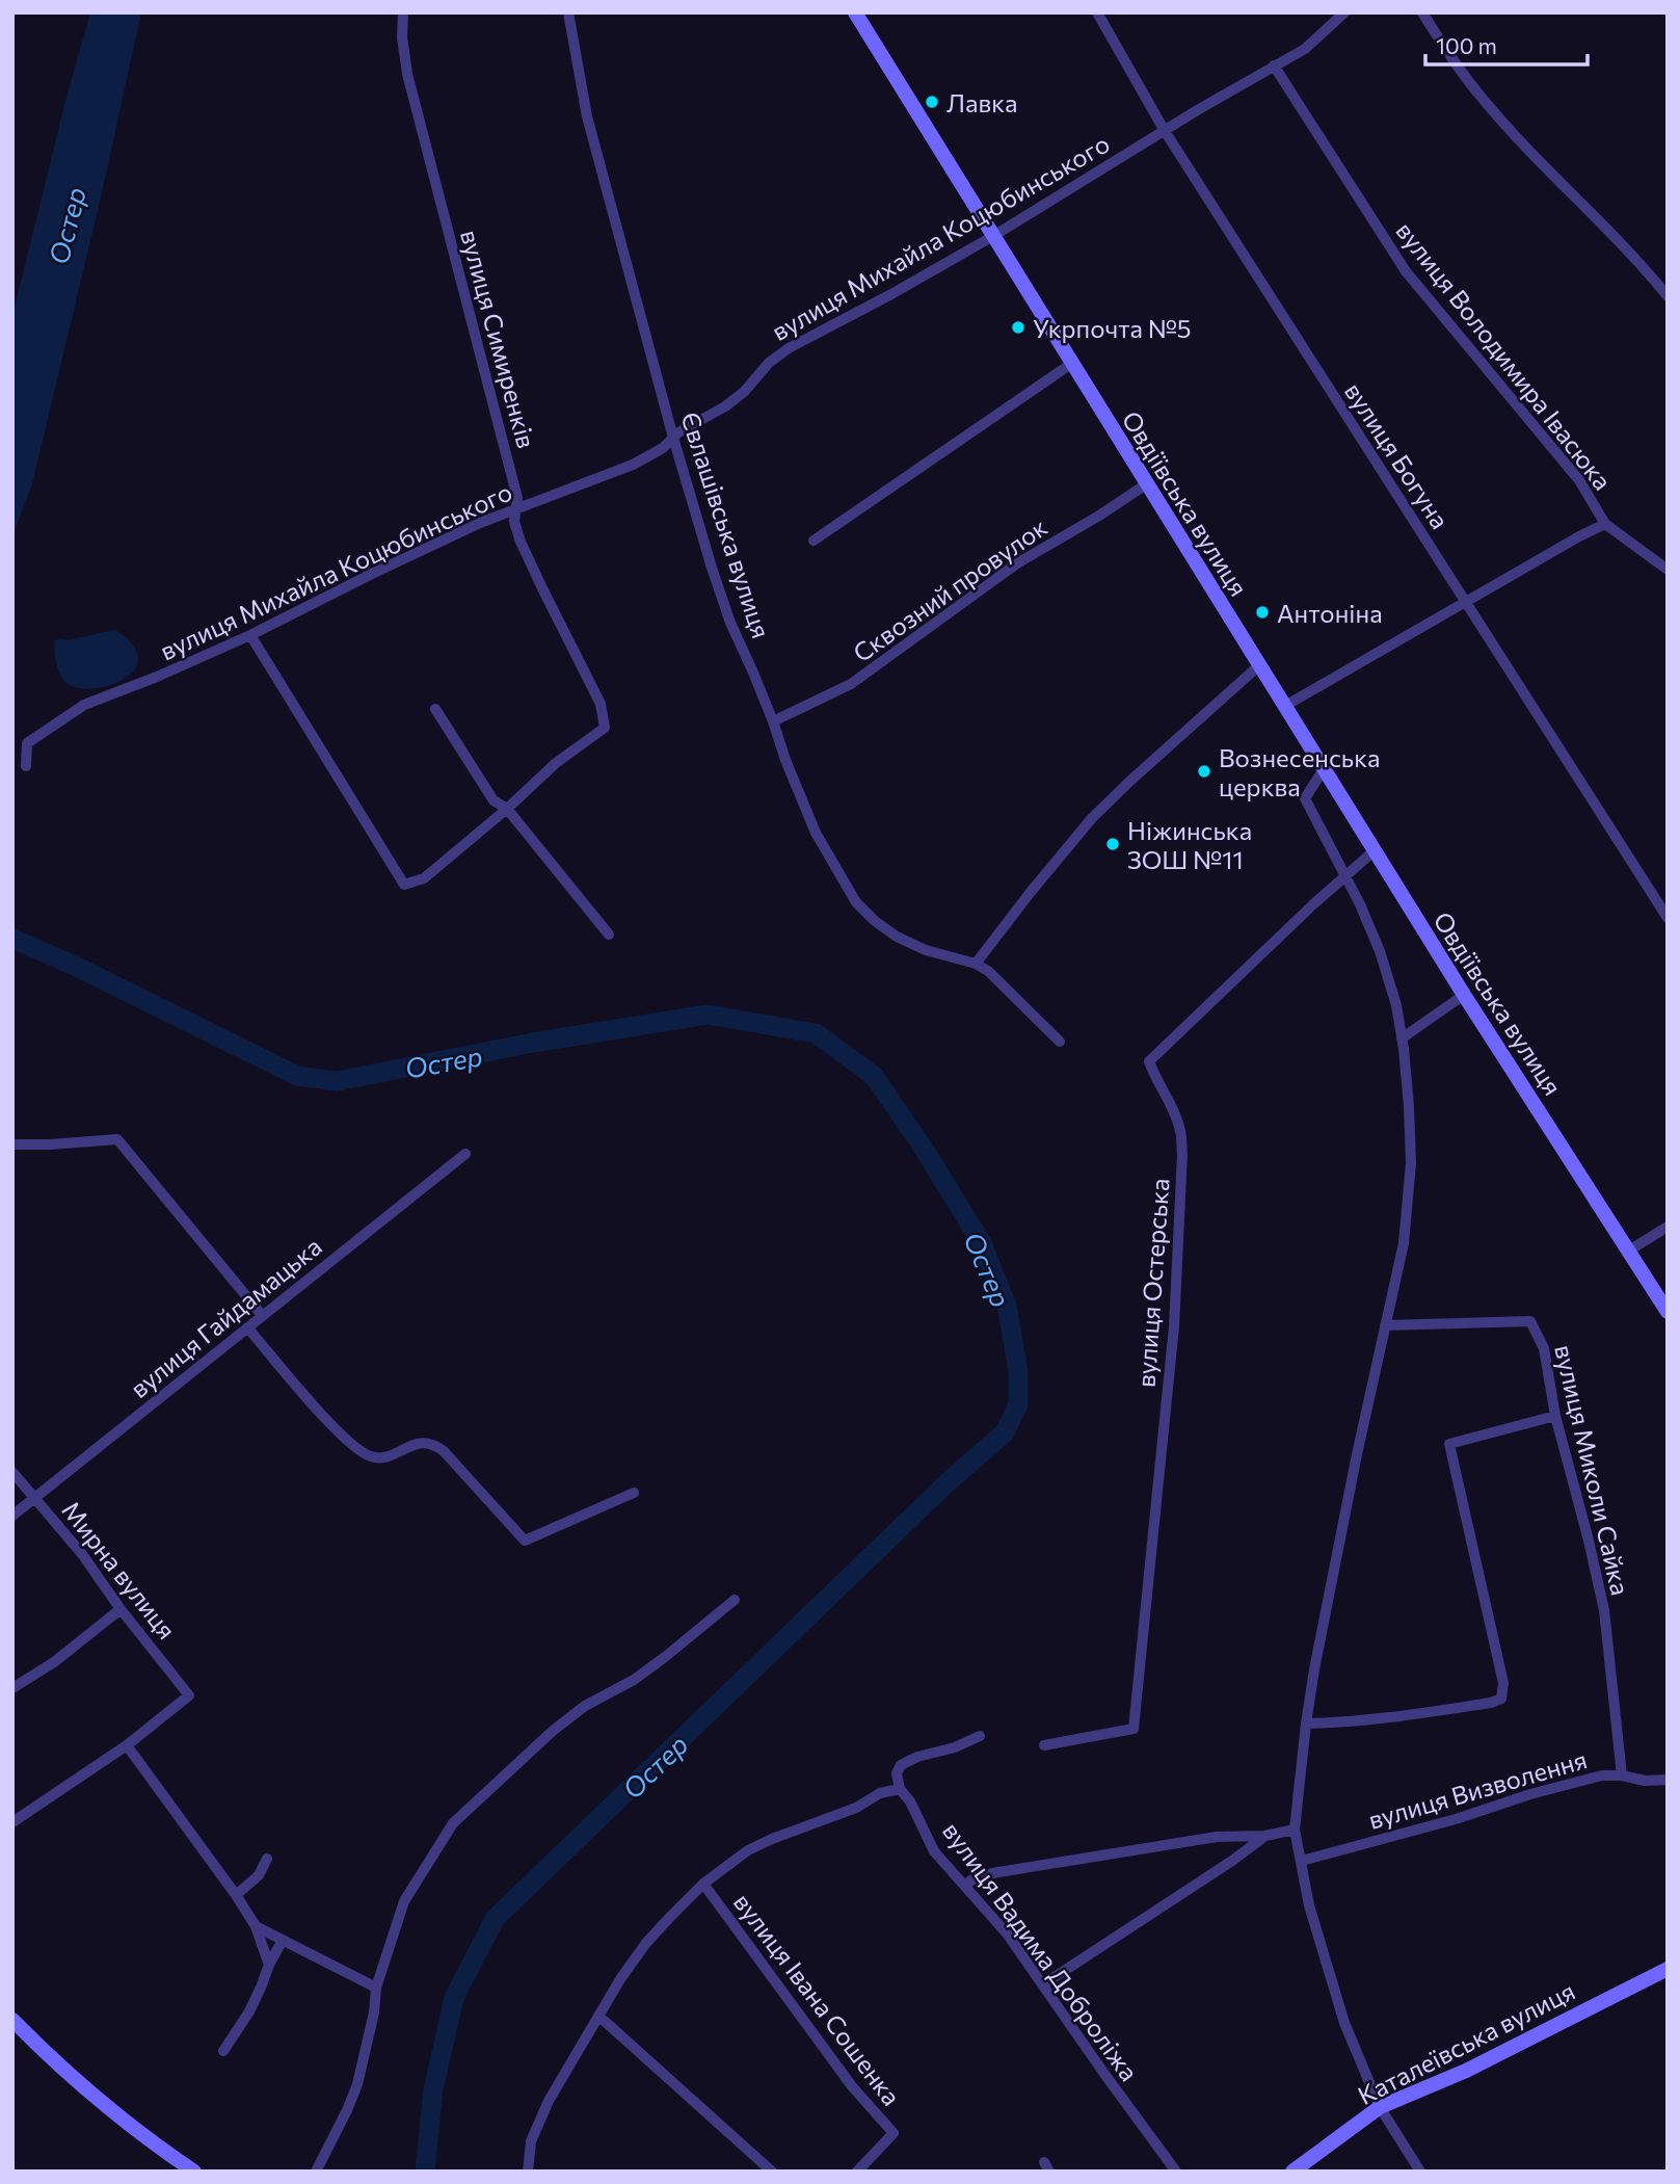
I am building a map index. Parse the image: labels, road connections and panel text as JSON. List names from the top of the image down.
{
  "streets": {
    "main road": ["Овдіївська вулиця", "Каталеївська вулиця"],
    "street": [
      "вулиця Михайла Коцюбинського",
      "вулиця Симиренків",
      "вулиця Володимира Івасюка",
      "вулиця Богуна",
      "Євлашівська вулиця",
      "Сквозний провулок",
      "вулиця Остерська",
      "вулиця Гайдамацька",
      "вулиця Миколи Сайка",
      "Мирна вулиця",
      "вулиця Визволення",
      "вулиця Вадима Доброліжа",
      "вулиця Івана Сошенка"
    ]
  },
  "crossings": [
    ["вулиця Михайла Коцюбинського", "вулиця Симиренків"],
    ["вулиця Михайла Коцюбинського", "вулиця Володимира Івасюка"],
    ["вулиця Михайла Коцюбинського", "вулиця Богуна"],
    ["вулиця Михайла Коцюбинського", "Овдіївська вулиця"],
    ["вулиця Михайла Коцюбинського", "Євлашівська вулиця"],
    ["Овдіївська вулиця", "Сквозний провулок"],
    ["Овдіївська вулиця", "вулиця Остерська"],
    ["Євлашівська вулиця", "Сквозний провулок"],
    ["вулиця Гайдамацька", "Мирна вулиця"],
    ["вулиця Миколи Сайка", "вулиця Визволення"],
    ["вулиця Вадима Доброліжа", "вулиця Івана Сошенка"]
  ],
  "water": ["Остер"],
  "places": [
    "Лавка",
    "Укрпочта №5",
    "Антоніна",
    "Вознесенська церква",
    "Ніжинська ЗОШ №11"
  ],
  "scale_bar": "100 m"
}
